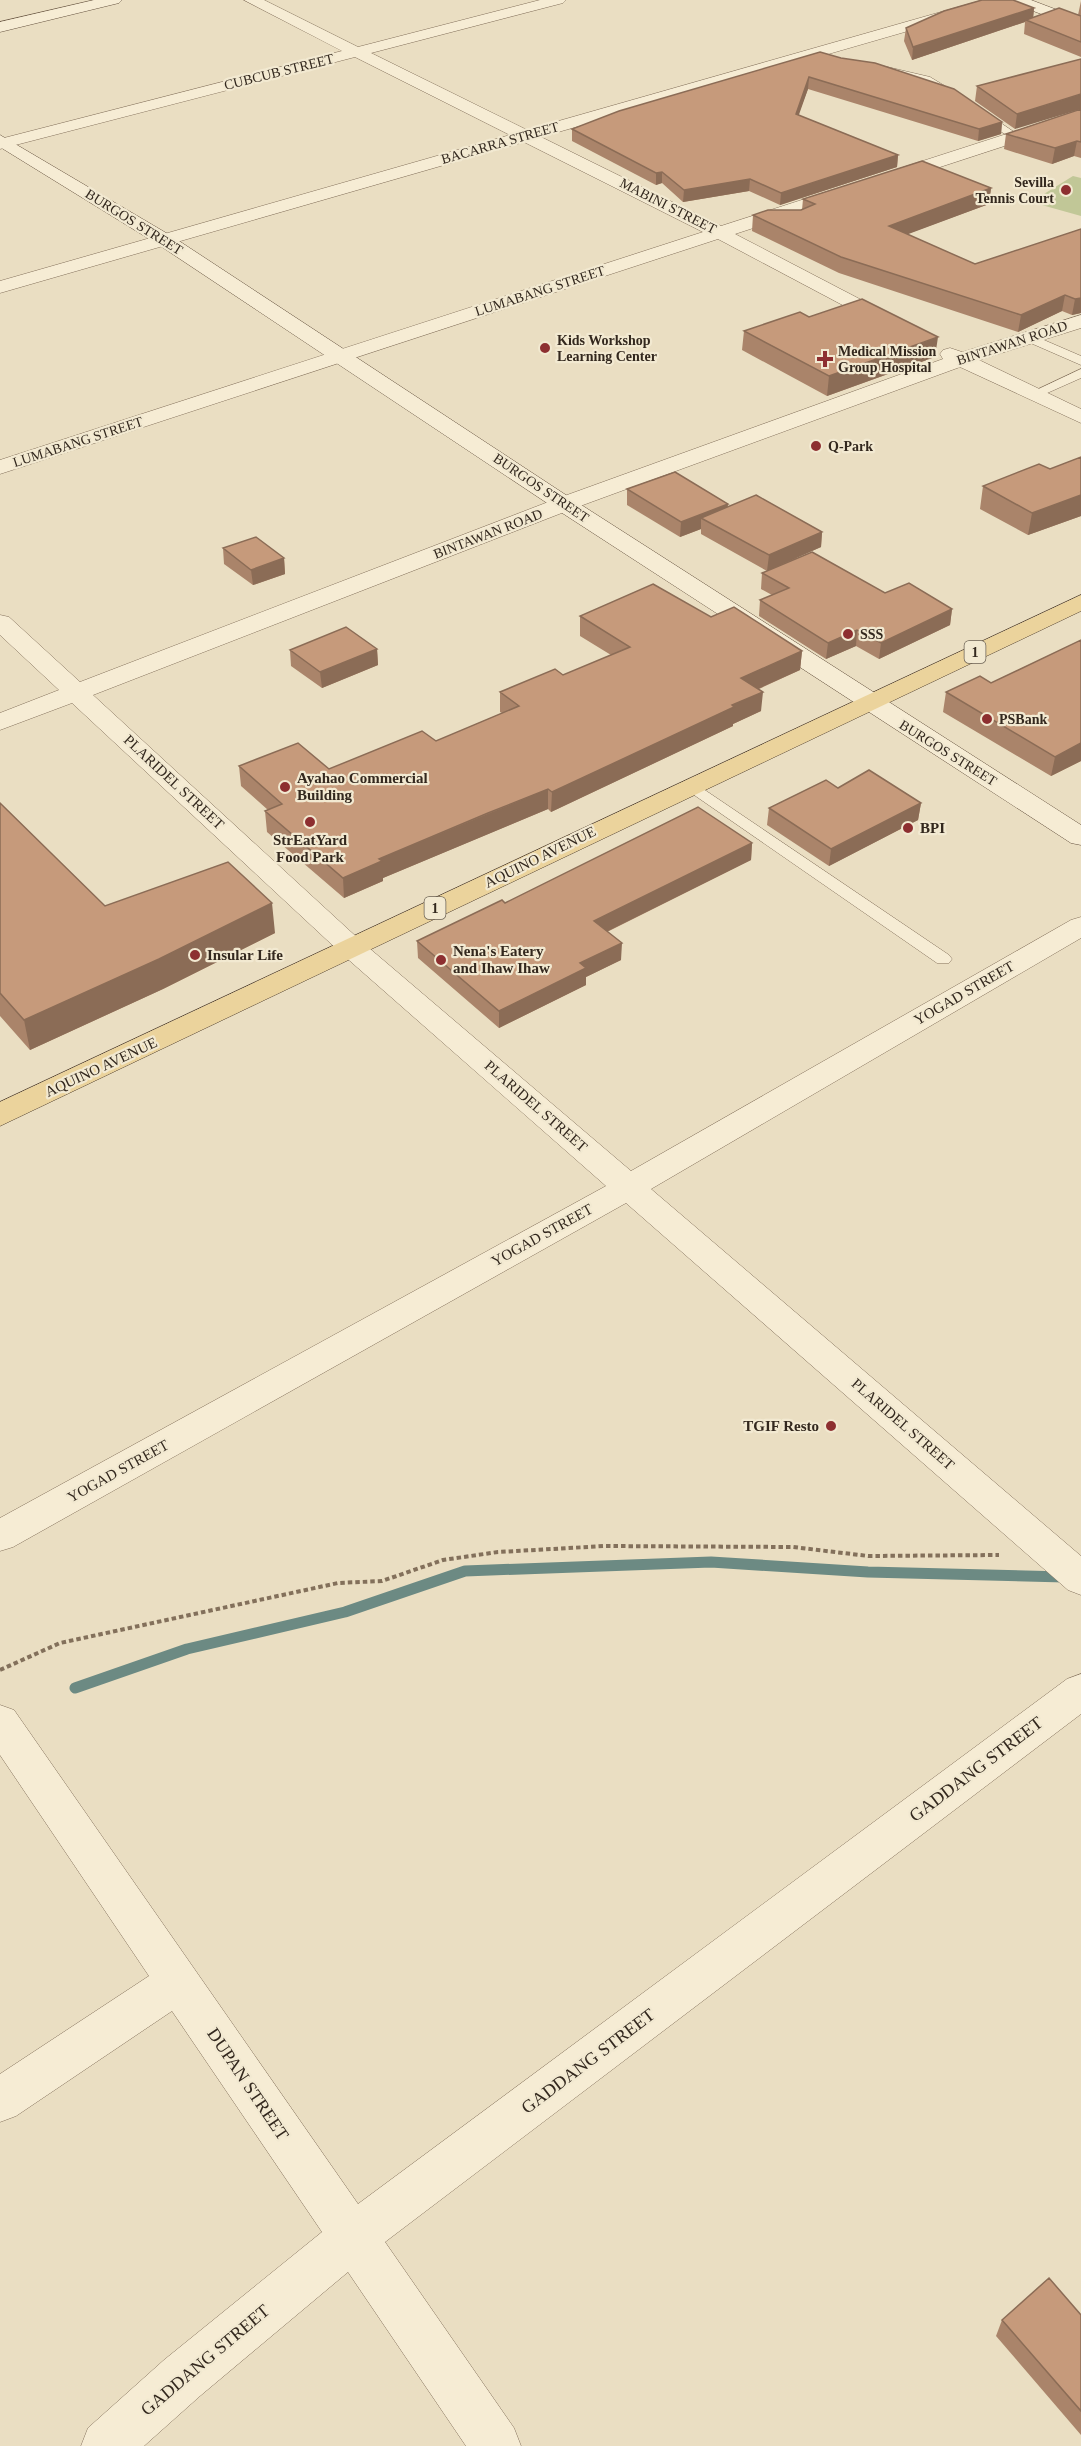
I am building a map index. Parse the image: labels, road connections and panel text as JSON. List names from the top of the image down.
{
  "streets": {
    "main road": ["1", "AQUINO AVENUE"],
    "street": [
      "CUBCUB STREET",
      "BACARRA STREET",
      "MABINI STREET",
      "BURGOS STREET",
      "LUMABANG STREET",
      "BINTAWAN ROAD",
      "PLARIDEL STREET",
      "YOGAD STREET",
      "GADDANG STREET",
      "DUPAN STREET"
    ]
  },
  "crossings": [
    ["CUBCUB STREET", "MABINI STREET"],
    ["CUBCUB STREET", "BURGOS STREET"],
    ["BACARRA STREET", "MABINI STREET"],
    ["BACARRA STREET", "BURGOS STREET"],
    ["MABINI STREET", "LUMABANG STREET"],
    ["BURGOS STREET", "LUMABANG STREET"],
    ["BURGOS STREET", "BINTAWAN ROAD"],
    ["BURGOS STREET", "AQUINO AVENUE"],
    ["BINTAWAN ROAD", "PLARIDEL STREET"],
    ["PLARIDEL STREET", "AQUINO AVENUE"],
    ["PLARIDEL STREET", "YOGAD STREET"],
    ["GADDANG STREET", "DUPAN STREET"]
  ],
  "places": {
    "other": [
      "Sevilla Tennis Court",
      "Kids Workshop Learning Center",
      "Q-Park",
      "SSS",
      "PSBank",
      "Ayahao Commercial Building",
      "StrEatYard Food Park",
      "BPI",
      "Insular Life",
      "Nena's Eatery and Ihaw Ihaw",
      "TGIF Resto"
    ],
    "health": ["Medical Mission Group Hospital"]
  }
}
